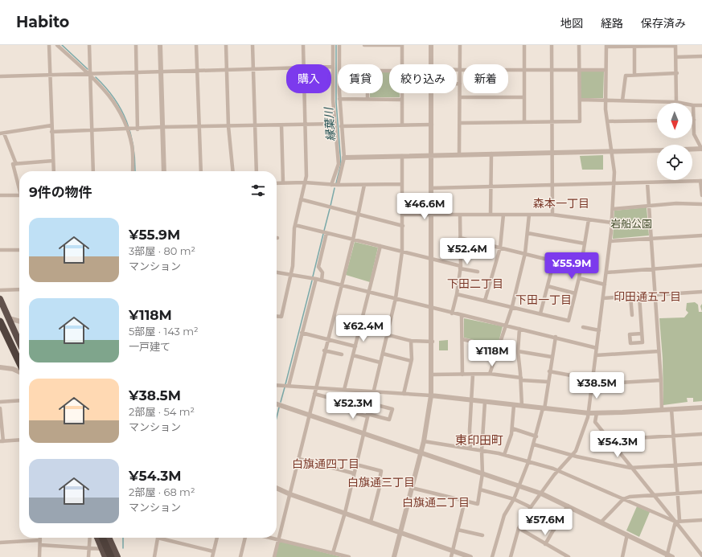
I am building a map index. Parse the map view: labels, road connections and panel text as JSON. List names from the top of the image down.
{
  "districts": [
    "森本一丁目",
    "下田二丁目",
    "印田通五丁目",
    "下田一丁目",
    "東印田町",
    "白旗通四丁目",
    "白旗通三丁目",
    "白旗通二丁目"
  ],
  "water": ["縁葉川"],
  "parks": ["岩船公園"],
  "north": "bottom",
  "page": {
    "header": "Habito",
    "nav": ["地図", "経路", "保存済み"],
    "chip": [
      "購入",
      "賃貸",
      "絞り込み",
      "新着"
    ],
    "heading": "9件の物件",
    "price": [
      "¥46.6M",
      "¥52.4M",
      "¥55.9M",
      "¥62.4M",
      "¥118M",
      "¥38.5M",
      "¥52.3M",
      "¥54.3M",
      "¥57.6M"
    ],
    "list": [
      {
        "name": "¥55.9M",
        "note": "3部屋 · 80 m² · マンション"
      },
      {
        "name": "¥118M",
        "note": "5部屋 · 143 m² · 一戸建て"
      },
      {
        "name": "¥38.5M",
        "note": "2部屋 · 54 m² · マンション"
      },
      {
        "name": "¥54.3M",
        "note": "2部屋 · 68 m² · マンション"
      }
    ]
  }
}
